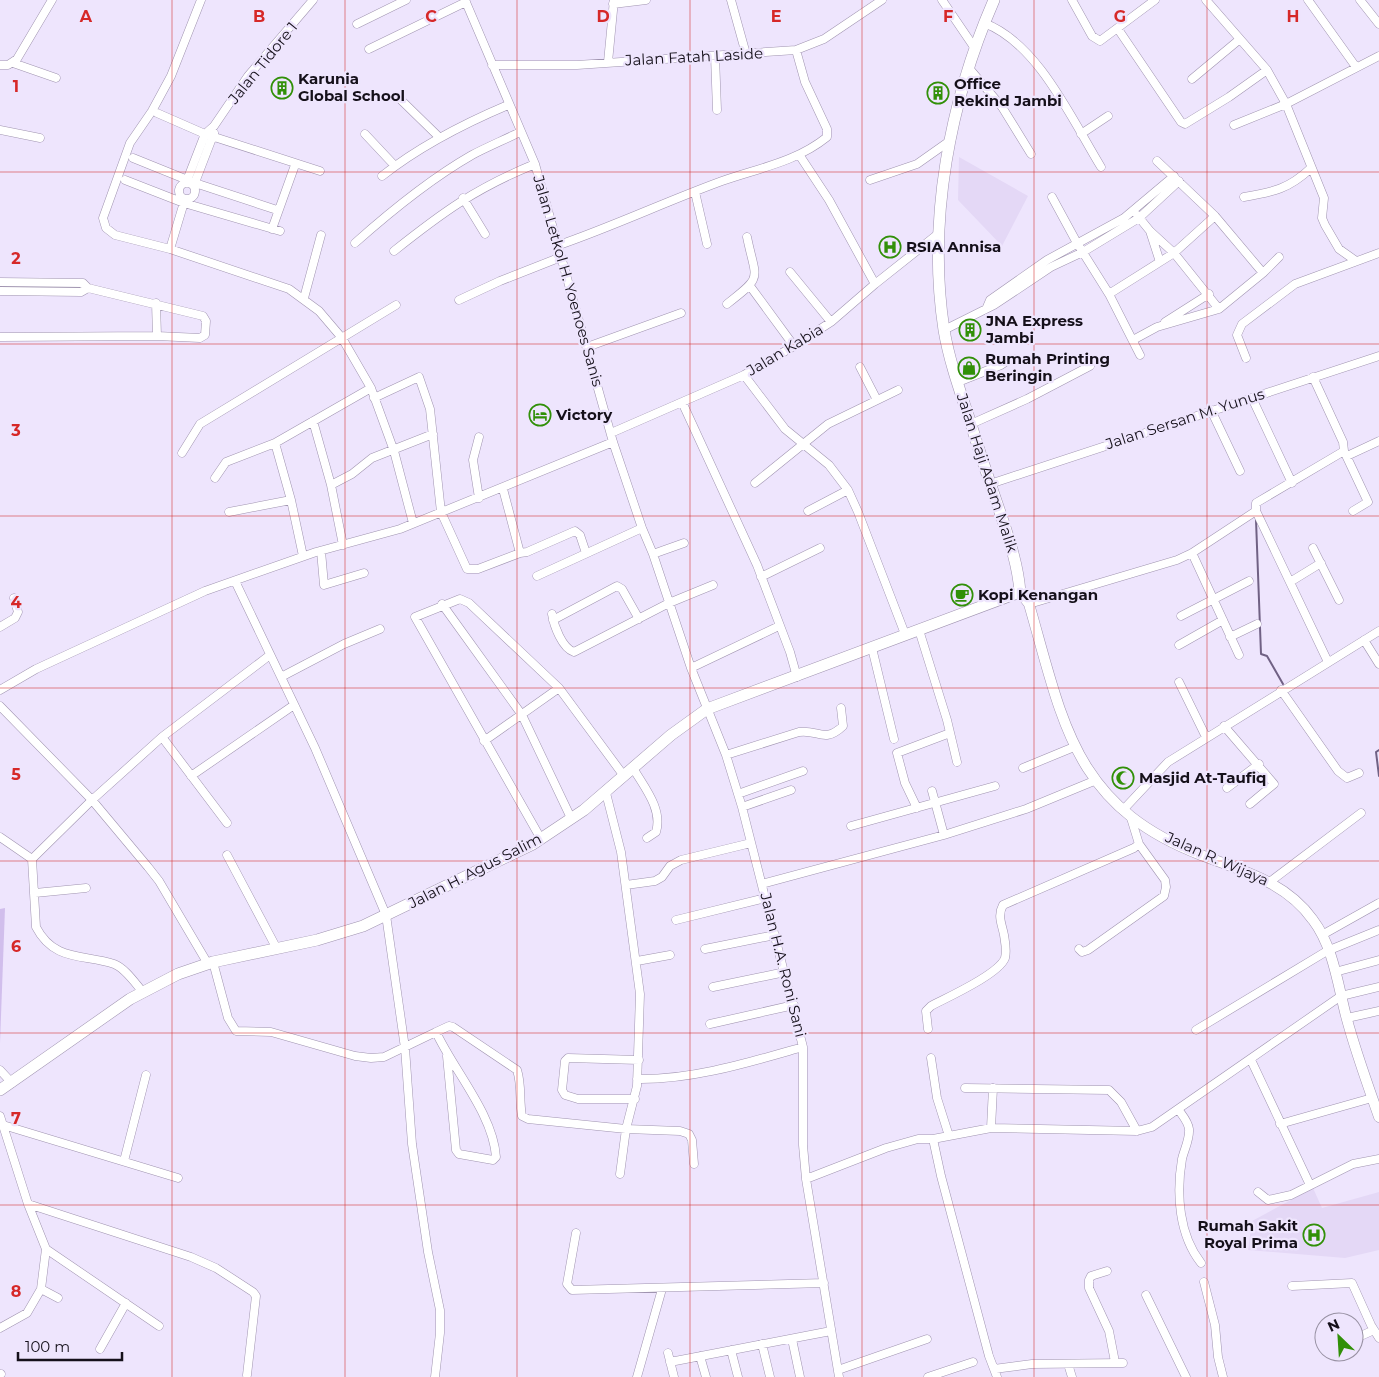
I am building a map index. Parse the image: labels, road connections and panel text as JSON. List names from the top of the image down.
{
  "streets": {
    "main road": ["Jalan Haji Adam Malik", "Jalan H. Agus Salim"],
    "street": [
      "Jalan Fatah Laside",
      "Jalan Tidore 1",
      "Jalan Letkol H. Yoenoes Sanis",
      "Jalan Kabia",
      "Jalan Sersan M. Yunus",
      "Jalan R. Wijaya",
      "Jalan H.A. Roni Sani"
    ]
  },
  "crossings": [
    ["Jalan Fatah Laside", "Jalan Letkol H. Yoenoes Sanis"],
    ["Jalan Letkol H. Yoenoes Sanis", "Jalan Kabia"],
    ["Jalan Letkol H. Yoenoes Sanis", "Jalan H. Agus Salim"],
    ["Jalan Letkol H. Yoenoes Sanis", "Jalan H.A. Roni Sani"],
    ["Jalan Kabia", "Jalan Haji Adam Malik"],
    ["Jalan Sersan M. Yunus", "Jalan Haji Adam Malik"],
    ["Jalan Haji Adam Malik", "Jalan R. Wijaya"],
    ["Jalan H. Agus Salim", "Jalan H.A. Roni Sani"]
  ],
  "places": {
    "building": ["Karunia Global School", "Office Rekind Jambi", "JNA Express Jambi"],
    "hospital": ["RSIA Annisa", "Rumah Sakit Royal Prima"],
    "shop": ["Rumah Printing Beringin"],
    "hotel": ["Victory"],
    "cafe": ["Kopi Kenangan"],
    "mosque": ["Masjid At-Taufiq"]
  },
  "scale_bar": "100 m",
  "north": "top left",
  "grid": {
    "columns": [
      "A",
      "B",
      "C",
      "D",
      "E",
      "F",
      "G",
      "H"
    ],
    "rows": [
      "1",
      "2",
      "3",
      "4",
      "5",
      "6",
      "7",
      "8"
    ]
  }
}
